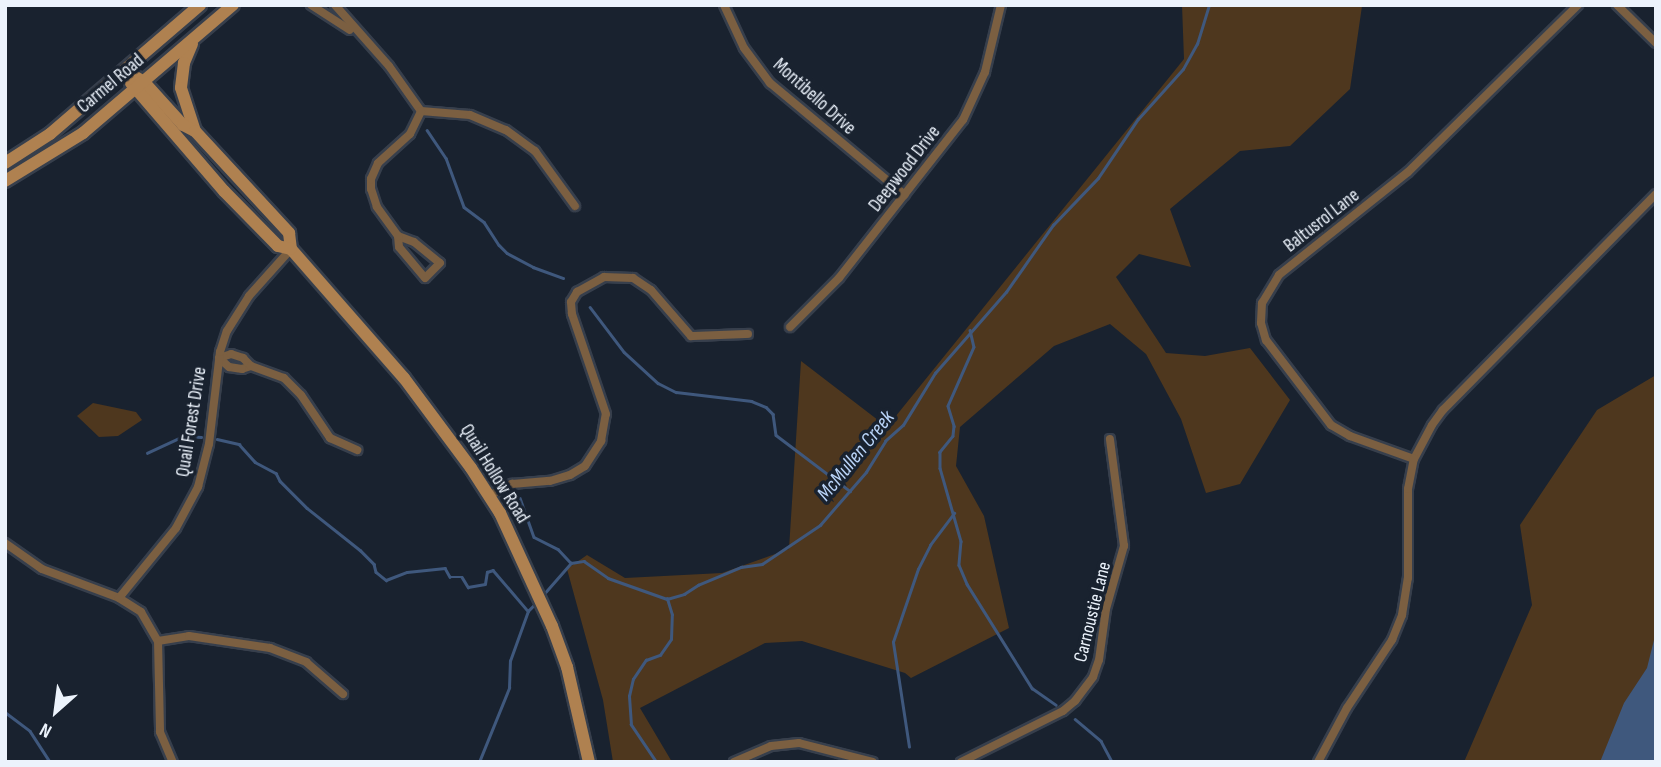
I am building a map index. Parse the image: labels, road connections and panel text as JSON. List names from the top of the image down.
{
  "streets": {
    "main road": ["Carmel Road", "Quail Hollow Road"],
    "street": [
      "Montibello Drive",
      "Deepwood Drive",
      "Baltusrol Lane",
      "Quail Forest Drive",
      "Carnoustie Lane"
    ]
  },
  "crossings": [
    ["Carmel Road", "Quail Hollow Road"],
    ["Montibello Drive", "Deepwood Drive"],
    ["Quail Forest Drive", "Quail Hollow Road"]
  ],
  "water": ["McMullen Creek"],
  "north": "bottom left"
}
